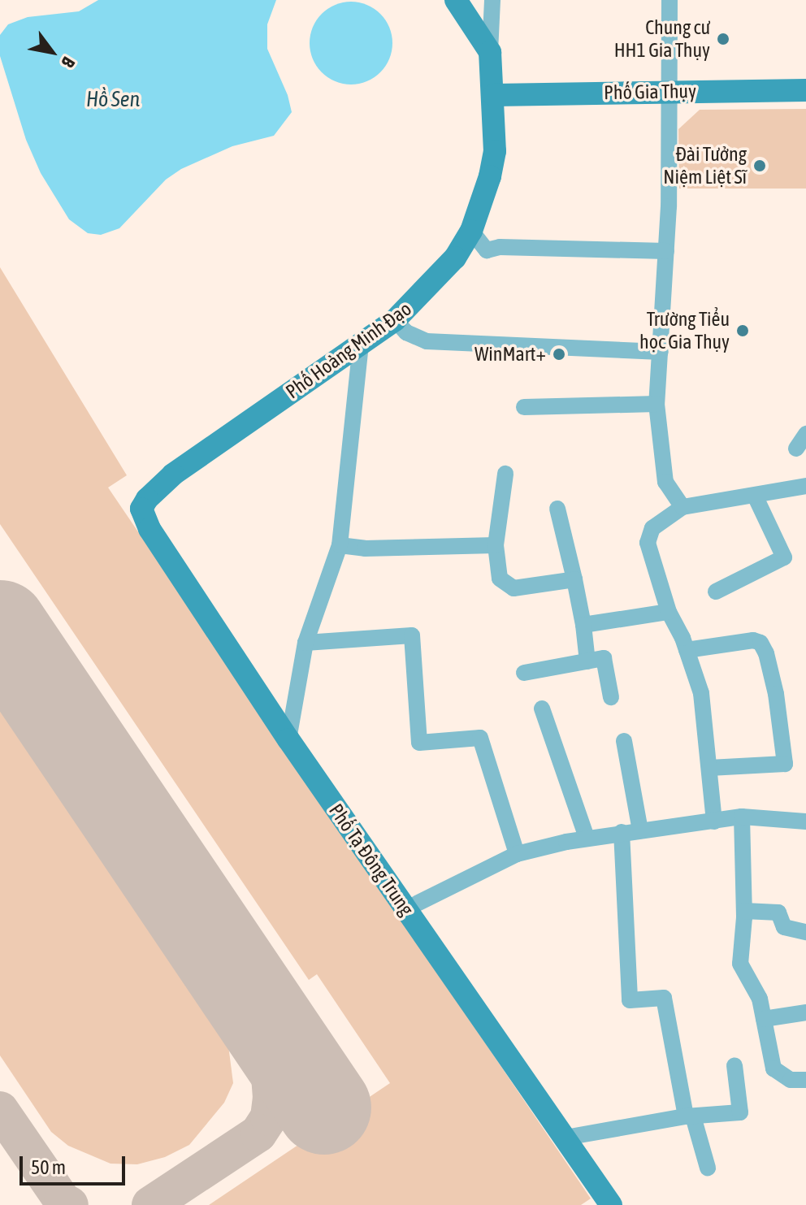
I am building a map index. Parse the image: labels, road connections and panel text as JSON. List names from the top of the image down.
{
  "streets": {
    "street": ["Phố Gia Thụy", "Phố Hoàng Minh Đạo", "Phố Tạ Đông Trung"]
  },
  "crossings": [
    ["Phố Gia Thụy", "Phố Hoàng Minh Đạo"],
    ["Phố Hoàng Minh Đạo", "Phố Tạ Đông Trung"]
  ],
  "water": ["Hồ Sen"],
  "places": [
    "Chung cư HH1 Gia Thụy",
    "Đài Tưởng Niệm Liệt Sĩ",
    "Trường Tiểu học Gia Thụy",
    "WinMart+"
  ],
  "scale_bar": "50 m",
  "north": "bottom right"
}
